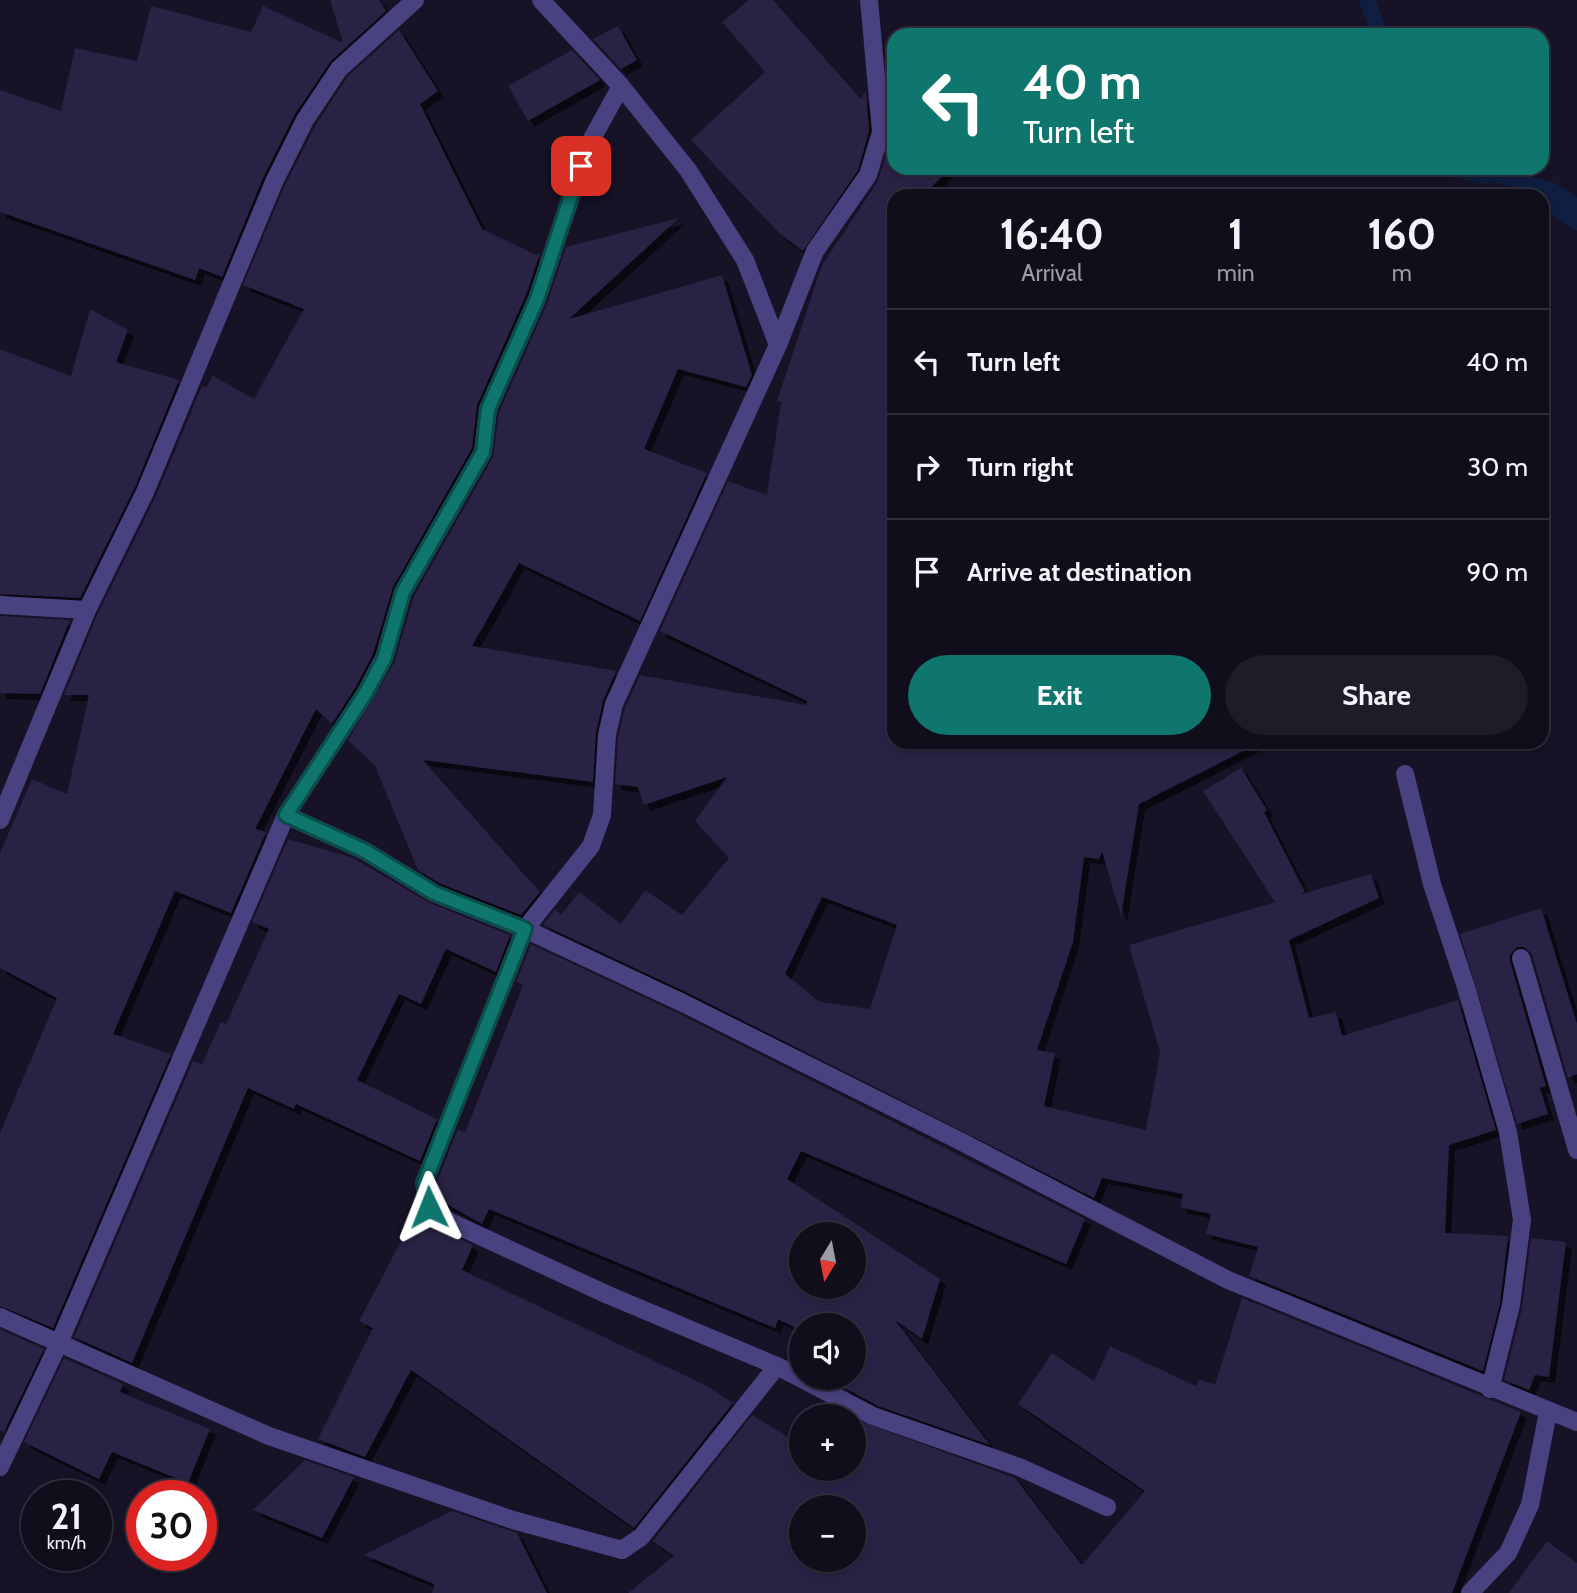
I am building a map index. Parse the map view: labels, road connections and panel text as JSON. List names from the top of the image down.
{
  "north": "bottom",
  "page": {
    "turn": ["40 m", "Turn left"],
    "eta": [
      "16:40",
      "Arrival",
      "1",
      "min",
      "160",
      "m"
    ],
    "list": [
      {
        "name": "Turn left",
        "value": "40 m"
      },
      {
        "name": "Turn right",
        "value": "30 m"
      },
      {
        "name": "Arrive at destination",
        "value": "90 m"
      }
    ],
    "buttons": ["Exit", "Share"],
    "map_buttons": ["+", "−"],
    "speed": "21 km/h",
    "limit": "30"
  }
}
